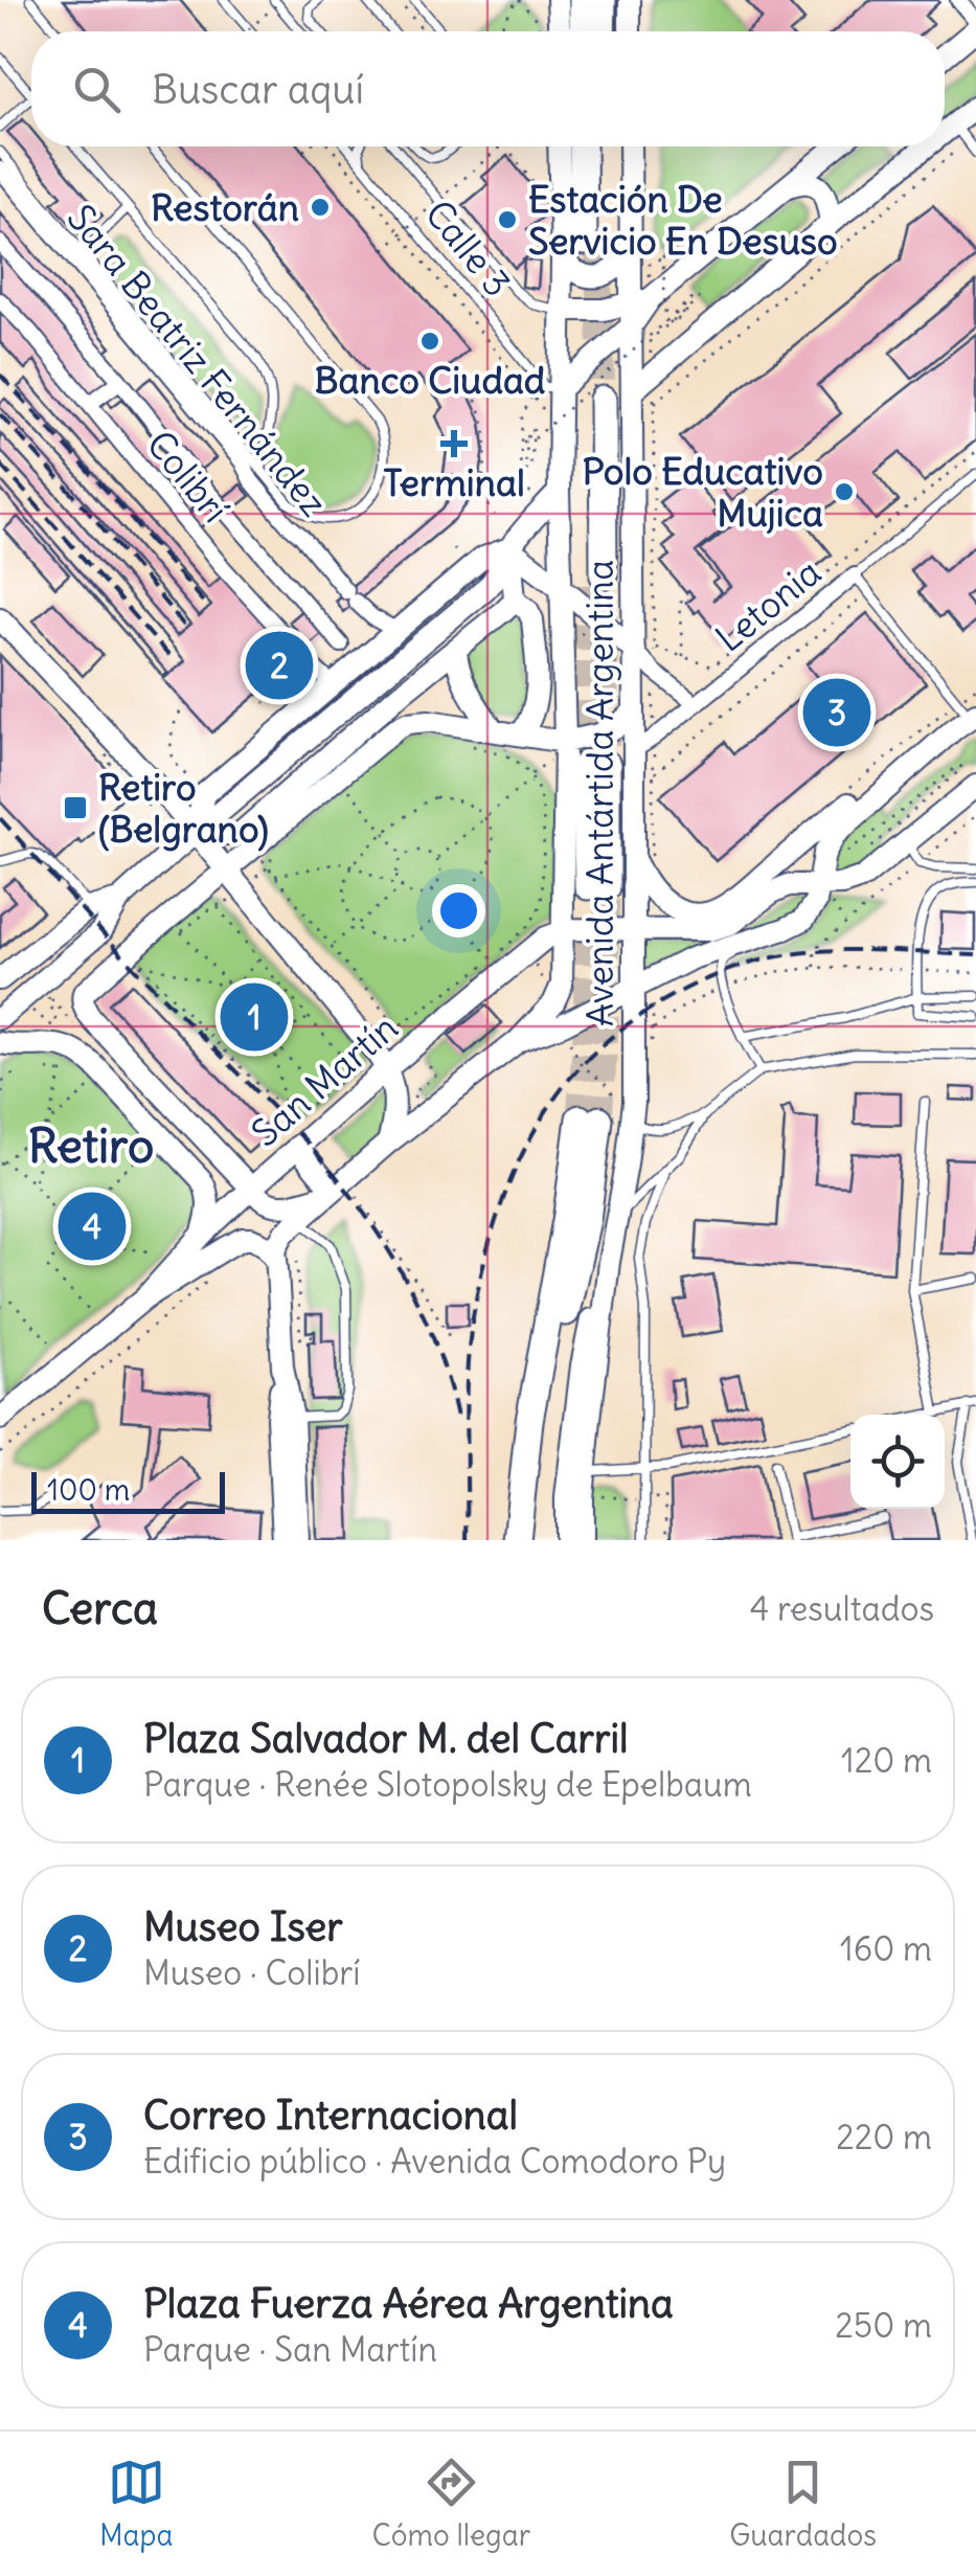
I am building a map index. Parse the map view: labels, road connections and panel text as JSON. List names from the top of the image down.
{
  "streets": {
    "main road": ["Avenida Antártida Argentina", "San Martín"],
    "street": ["Sara Beatriz Fernández", "Colibrí", "Letonia"],
    "lane": ["Calle 3"]
  },
  "crossings": [
    ["Calle 3", "Avenida Antártida Argentina"],
    ["Letonia", "Avenida Antártida Argentina"],
    ["Avenida Antártida Argentina", "San Martín"]
  ],
  "districts": ["Retiro"],
  "places": {
    "other": [
      "Restorán",
      "Estación De Servicio En Desuso",
      "Banco Ciudad",
      "Polo Educativo Mujica"
    ],
    "health": ["Terminal"],
    "transit": ["Retiro (Belgrano)"]
  },
  "scale_bar": "100 m",
  "page": {
    "search": "Buscar aquí",
    "pins": [
      "2",
      "3",
      "1",
      "4"
    ],
    "scale": "100 m",
    "heading": ["Cerca", "4 resultados"],
    "list": [
      {
        "mark": "1",
        "name": "Plaza Salvador M. del Carril",
        "note": "Parque · Renée Slotopolsky de Epelbaum",
        "value": "120 m"
      },
      {
        "mark": "2",
        "name": "Museo Iser",
        "note": "Museo · Colibrí",
        "value": "160 m"
      },
      {
        "mark": "3",
        "name": "Correo Internacional",
        "note": "Edificio público · Avenida Comodoro Py",
        "value": "220 m"
      },
      {
        "mark": "4",
        "name": "Plaza Fuerza Aérea Argentina",
        "note": "Parque · San Martín",
        "value": "250 m"
      }
    ],
    "nav": ["Mapa", "Cómo llegar", "Guardados"]
  }
}
